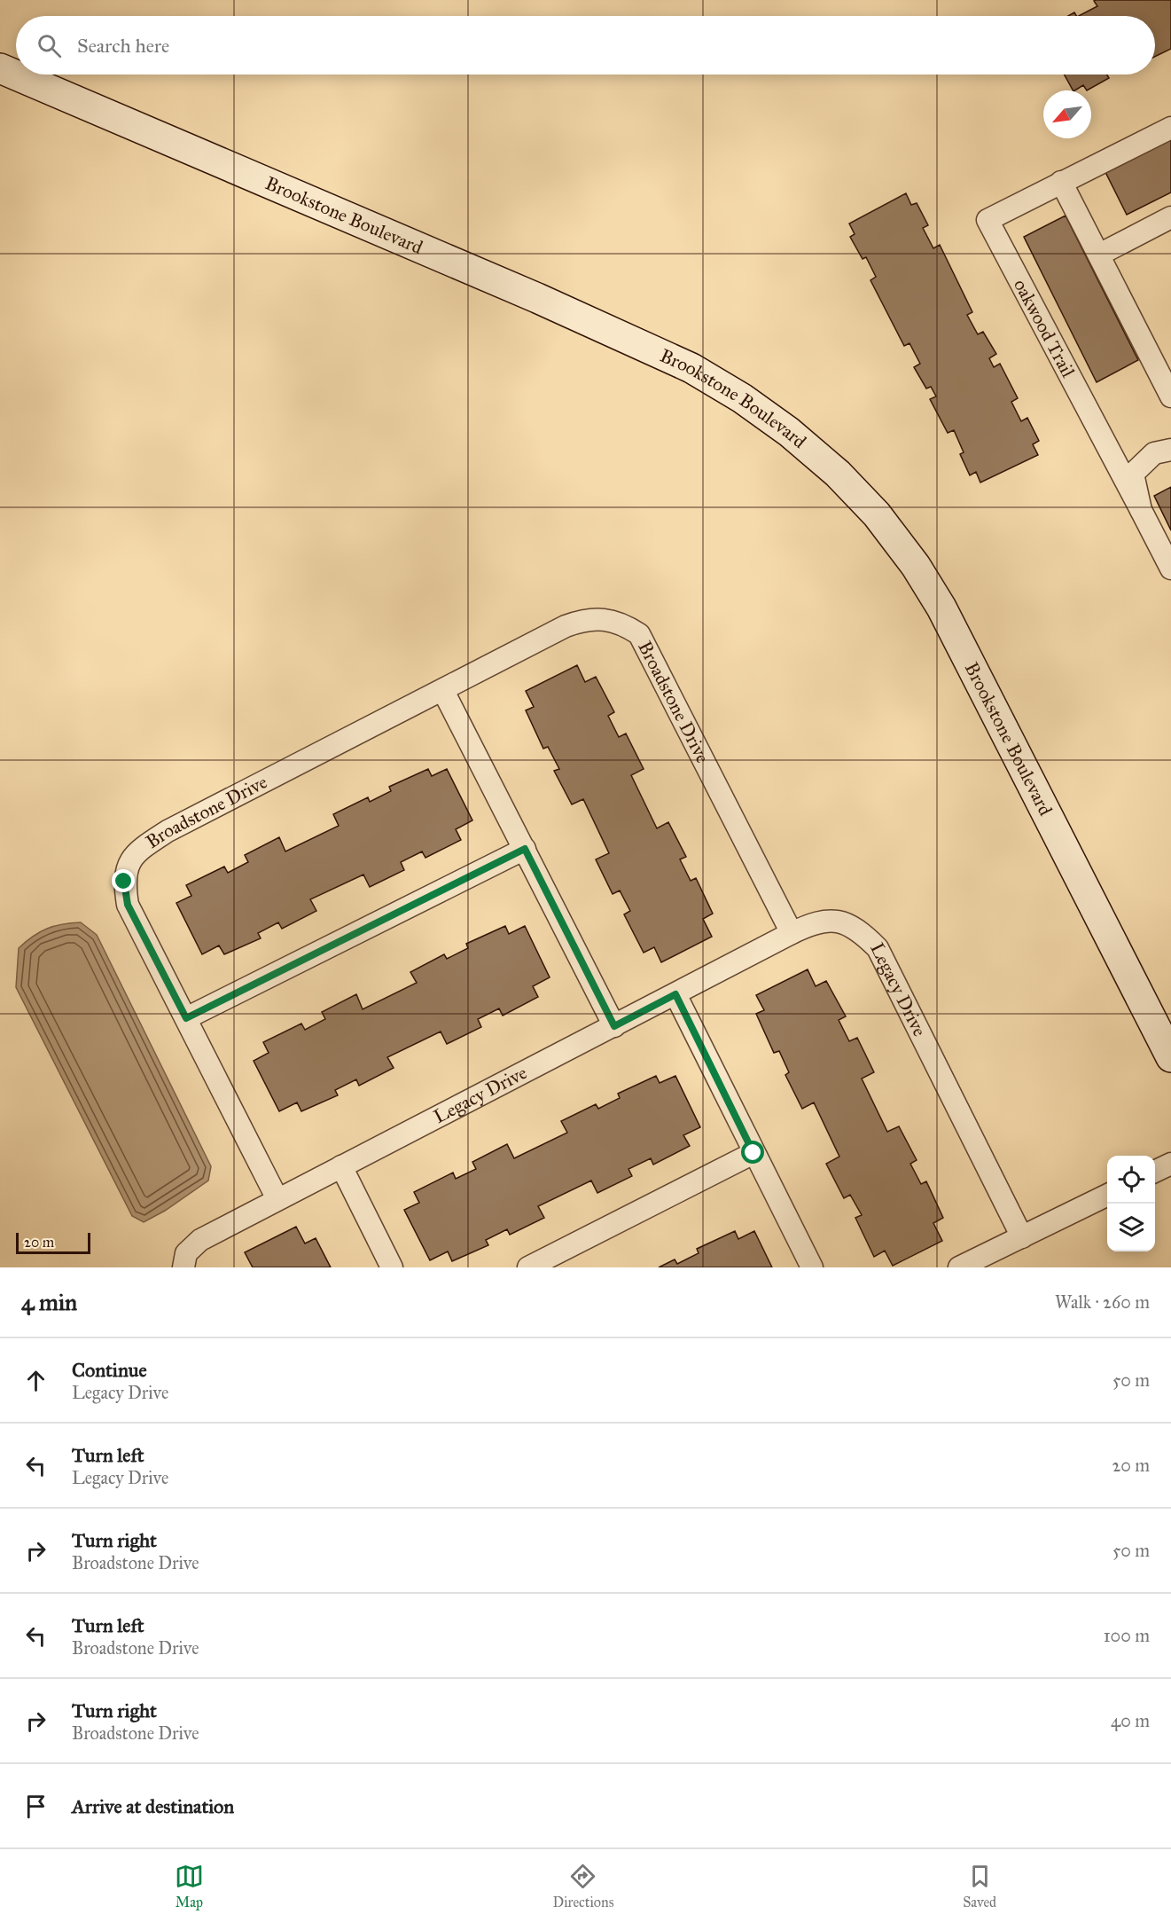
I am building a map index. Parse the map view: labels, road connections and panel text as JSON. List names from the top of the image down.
{
  "streets": {
    "street": [
      "Brookstone Boulevard",
      "oakwood Trail",
      "Broadstone Drive",
      "Legacy Drive"
    ]
  },
  "crossings": [
    ["Broadstone Drive", "Legacy Drive"]
  ],
  "scale_bar": "20 m",
  "north": "bottom left",
  "page": {
    "search": "Search here",
    "scale": "20 m",
    "heading": ["4 min", "Walk · 260 m"],
    "list": [
      ["Continue", "Legacy Drive", "50 m"],
      ["Turn left", "Legacy Drive", "20 m"],
      ["Turn right", "Broadstone Drive", "50 m"],
      ["Turn left", "Broadstone Drive", "100 m"],
      ["Turn right", "Broadstone Drive", "40 m"],
      "Arrive at destination"
    ],
    "nav": ["Map", "Directions", "Saved"]
  }
}
